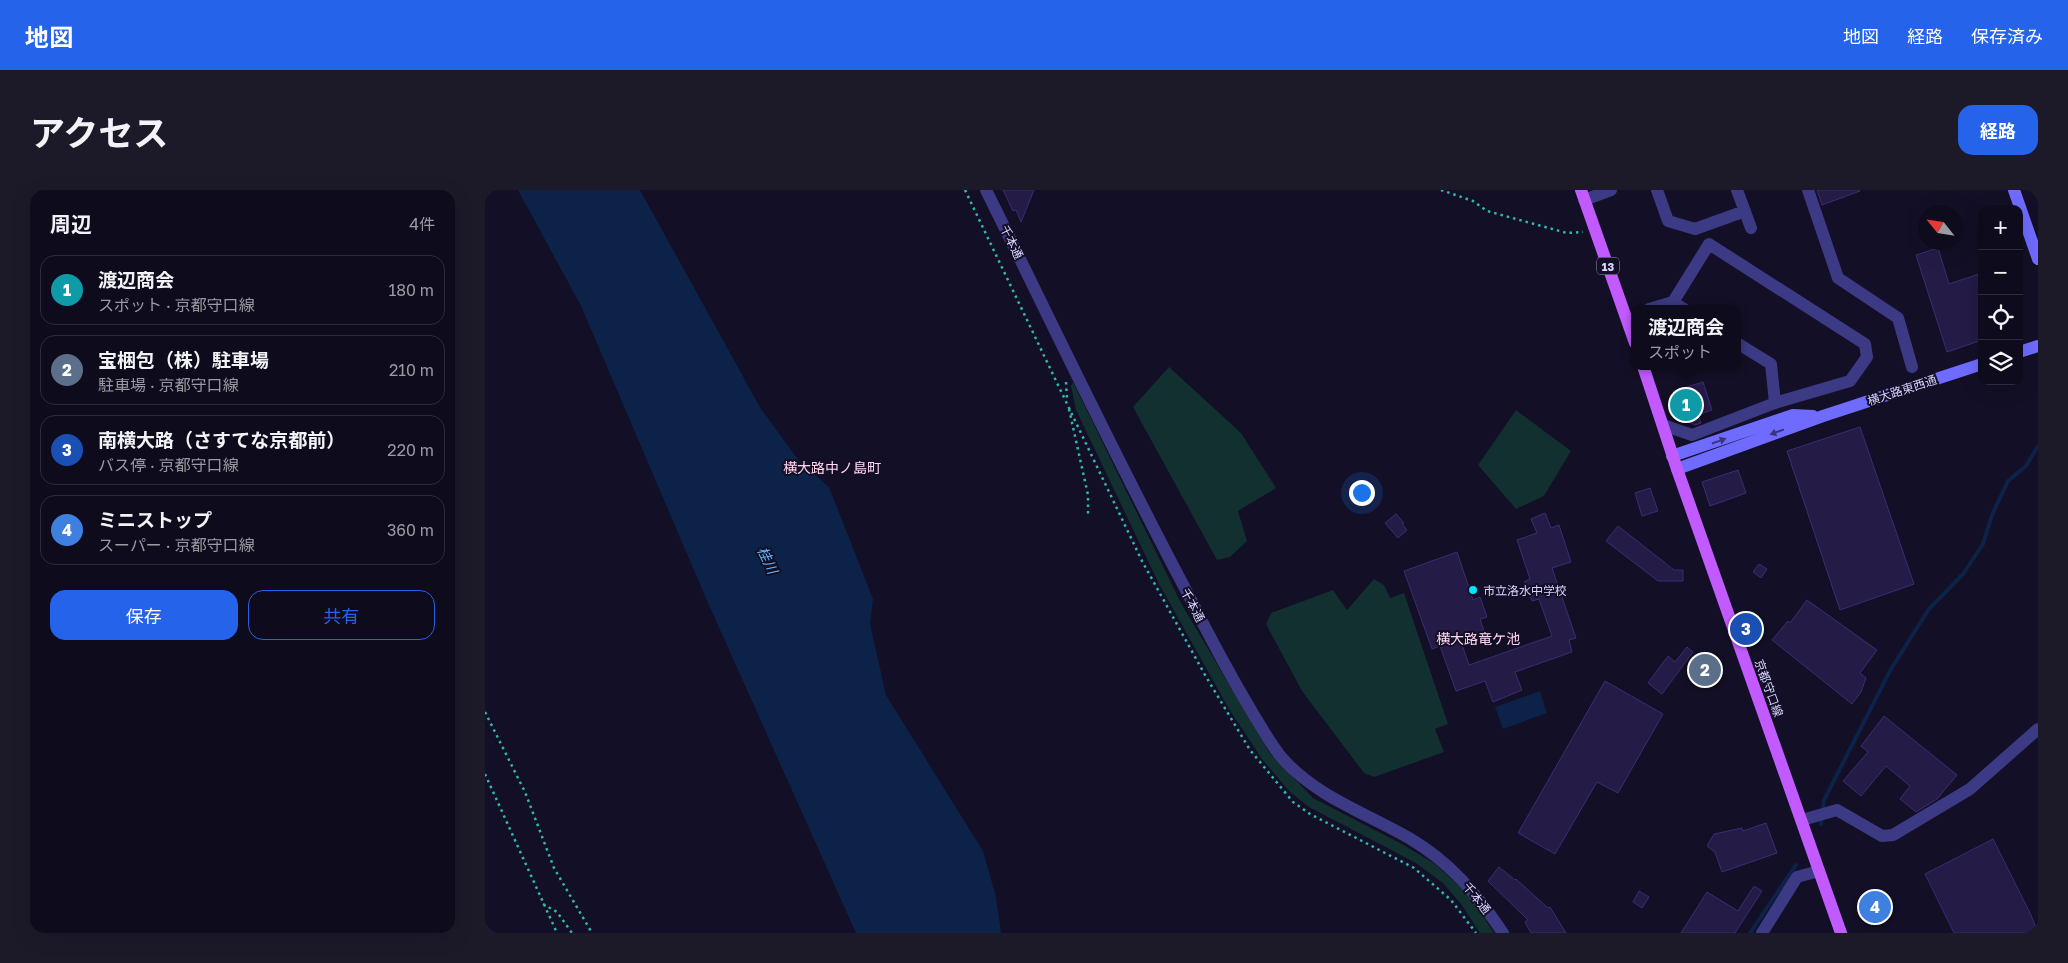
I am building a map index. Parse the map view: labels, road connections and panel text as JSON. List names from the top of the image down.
{
  "streets": {
    "main road": ["13", "京都守口線"],
    "street": ["千本通", "横大路東西通"]
  },
  "crossings": [
    ["横大路東西通", "京都守口線"]
  ],
  "districts": ["横大路中ノ島町", "横大路竜ケ池"],
  "water": ["桂川"],
  "places": ["市立洛水中学校"],
  "north": "top left",
  "page": {
    "header": "地図",
    "nav": ["地図", "経路", "保存済み"],
    "title": "アクセス",
    "buttons": [
      "経路",
      ["保存", "共有"]
    ],
    "heading": ["周辺", "4件"],
    "map_buttons": ["+", "−"],
    "list": [
      {
        "mark": "1",
        "name": "渡辺商会",
        "note": "スポット · 京都守口線",
        "value": "180 m"
      },
      {
        "mark": "2",
        "name": "宝梱包（株）駐車場",
        "note": "駐車場 · 京都守口線",
        "value": "210 m"
      },
      {
        "mark": "3",
        "name": "南横大路（さすてな京都前）",
        "note": "バス停 · 京都守口線",
        "value": "220 m"
      },
      {
        "mark": "4",
        "name": "ミニストップ",
        "note": "スーパー · 京都守口線",
        "value": "360 m"
      }
    ],
    "popup": ["渡辺商会", "スポット"],
    "pins": [
      "1",
      "3",
      "2",
      "4"
    ]
  }
}
